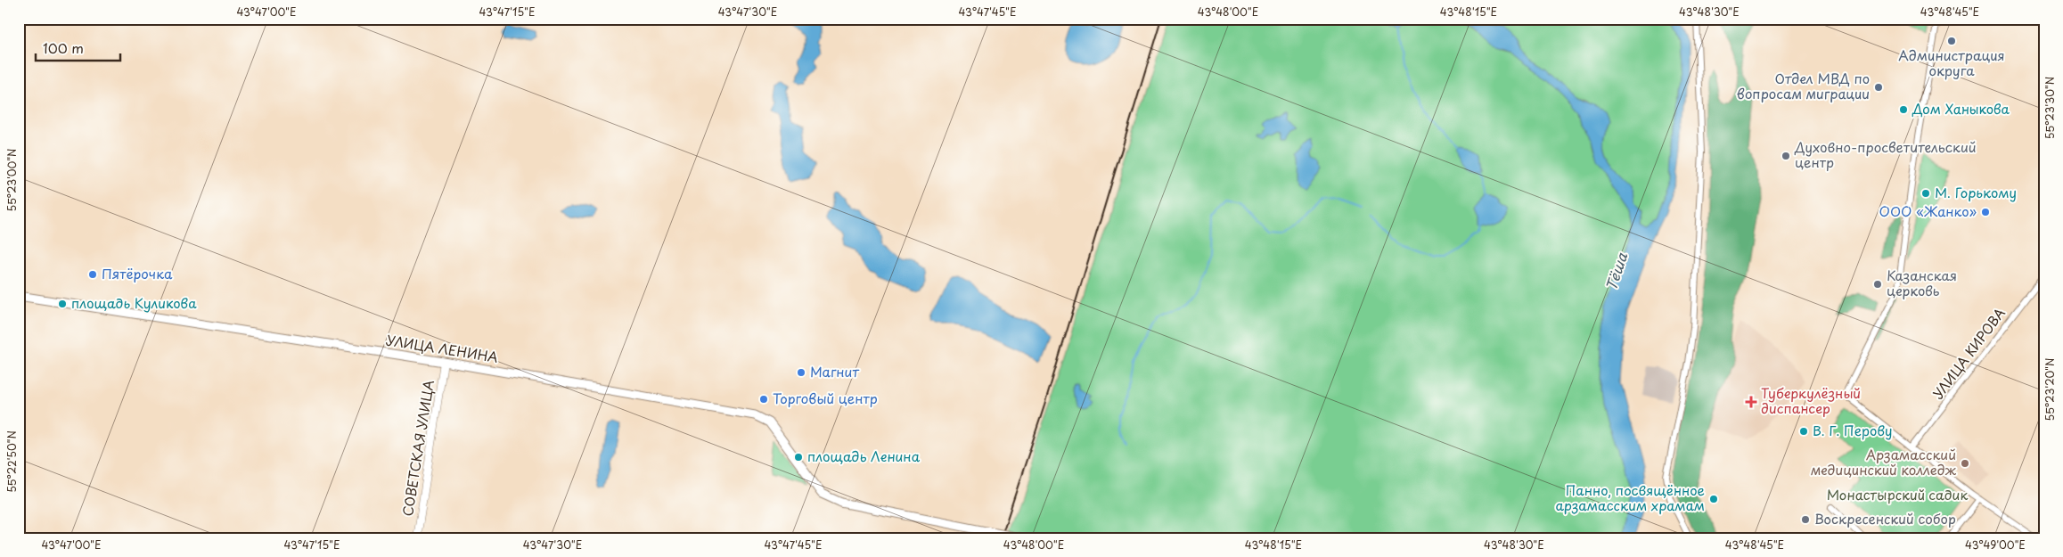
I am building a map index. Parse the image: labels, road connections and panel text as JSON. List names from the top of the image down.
{
  "streets": {
    "main road": ["УЛИЦА ЛЕНИНА", "СОВЕТСКАЯ УЛИЦА"],
    "street": ["УЛИЦА КИРОВА"]
  },
  "crossings": [
    ["УЛИЦА ЛЕНИНА", "СОВЕТСКАЯ УЛИЦА"]
  ],
  "water": ["Тёша"],
  "parks": ["Монастырский садик"],
  "places": {
    "other": [
      "Администрация округа",
      "Отдел МВД по вопросам миграции",
      "Дом Ханыкова",
      "Духовно-просветительский центр",
      "М. Горькому",
      "ООО «Жанко»",
      "Пятёрочка",
      "Казанская церковь",
      "площадь Куликова",
      "Магнит",
      "Торговый центр",
      "В. Г. Перову",
      "площадь Ленина",
      "Арзамасский медицинский колледж",
      "Панно, посвящённое арзамасским храмам",
      "Воскресенский собор"
    ],
    "health": ["Туберкулёзный диспансер"]
  },
  "scale_bar": "100 m",
  "coordinates": [
    "43°47'00\"E",
    "43°47'15\"E",
    "43°47'30\"E",
    "43°47'45\"E",
    "43°48'00\"E",
    "43°48'15\"E",
    "43°48'30\"E",
    "43°48'45\"E",
    "55°23'30\"N",
    "55°23'00\"N",
    "55°23'20\"N",
    "55°22'50\"N",
    "43°49'00\"E"
  ]
}
